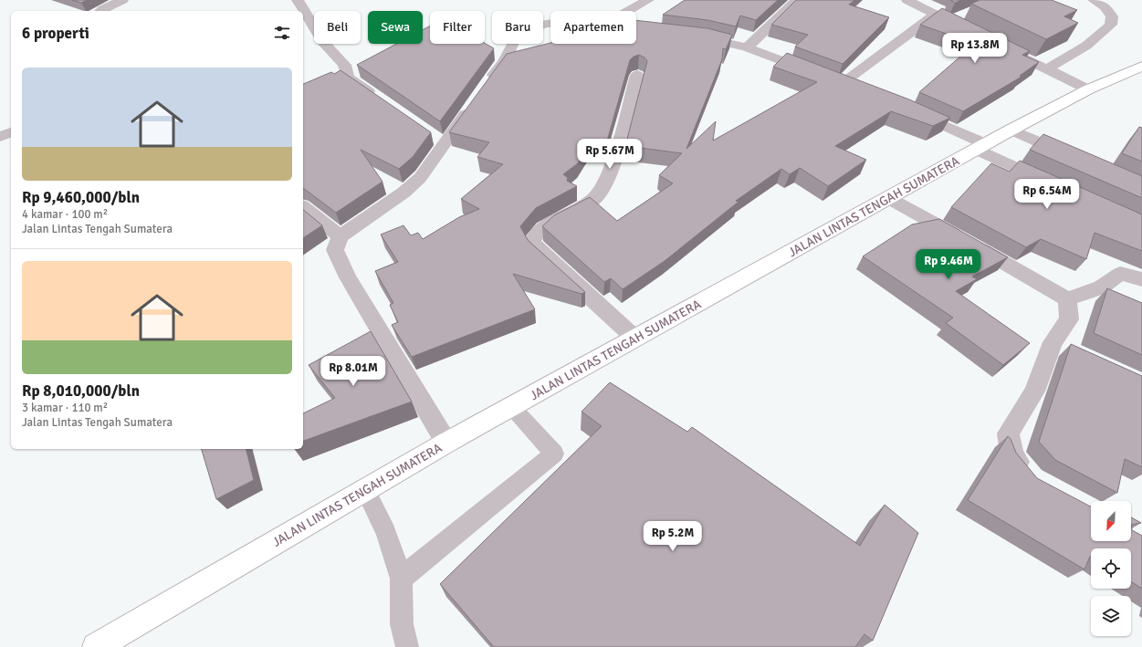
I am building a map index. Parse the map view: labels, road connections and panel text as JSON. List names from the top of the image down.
{
  "streets": {
    "highway": ["JALAN LINTAS TENGAH SUMATERA"]
  },
  "north": "bottom left",
  "page": {
    "chip": [
      "Beli",
      "Sewa",
      "Filter",
      "Baru",
      "Apartemen"
    ],
    "heading": "6 properti",
    "price": [
      "Rp 13.8M",
      "Rp 5.67M",
      "Rp 6.54M",
      "Rp 9.46M",
      "Rp 8.01M",
      "Rp 5.2M"
    ],
    "list": [
      {
        "name": "Rp 9,460,000/bln",
        "note": "4 kamar · 100 m² · Jalan Lintas Tengah Sumatera"
      },
      {
        "name": "Rp 8,010,000/bln",
        "note": "3 kamar · 110 m² · Jalan Lintas Tengah Sumatera"
      }
    ]
  }
}
